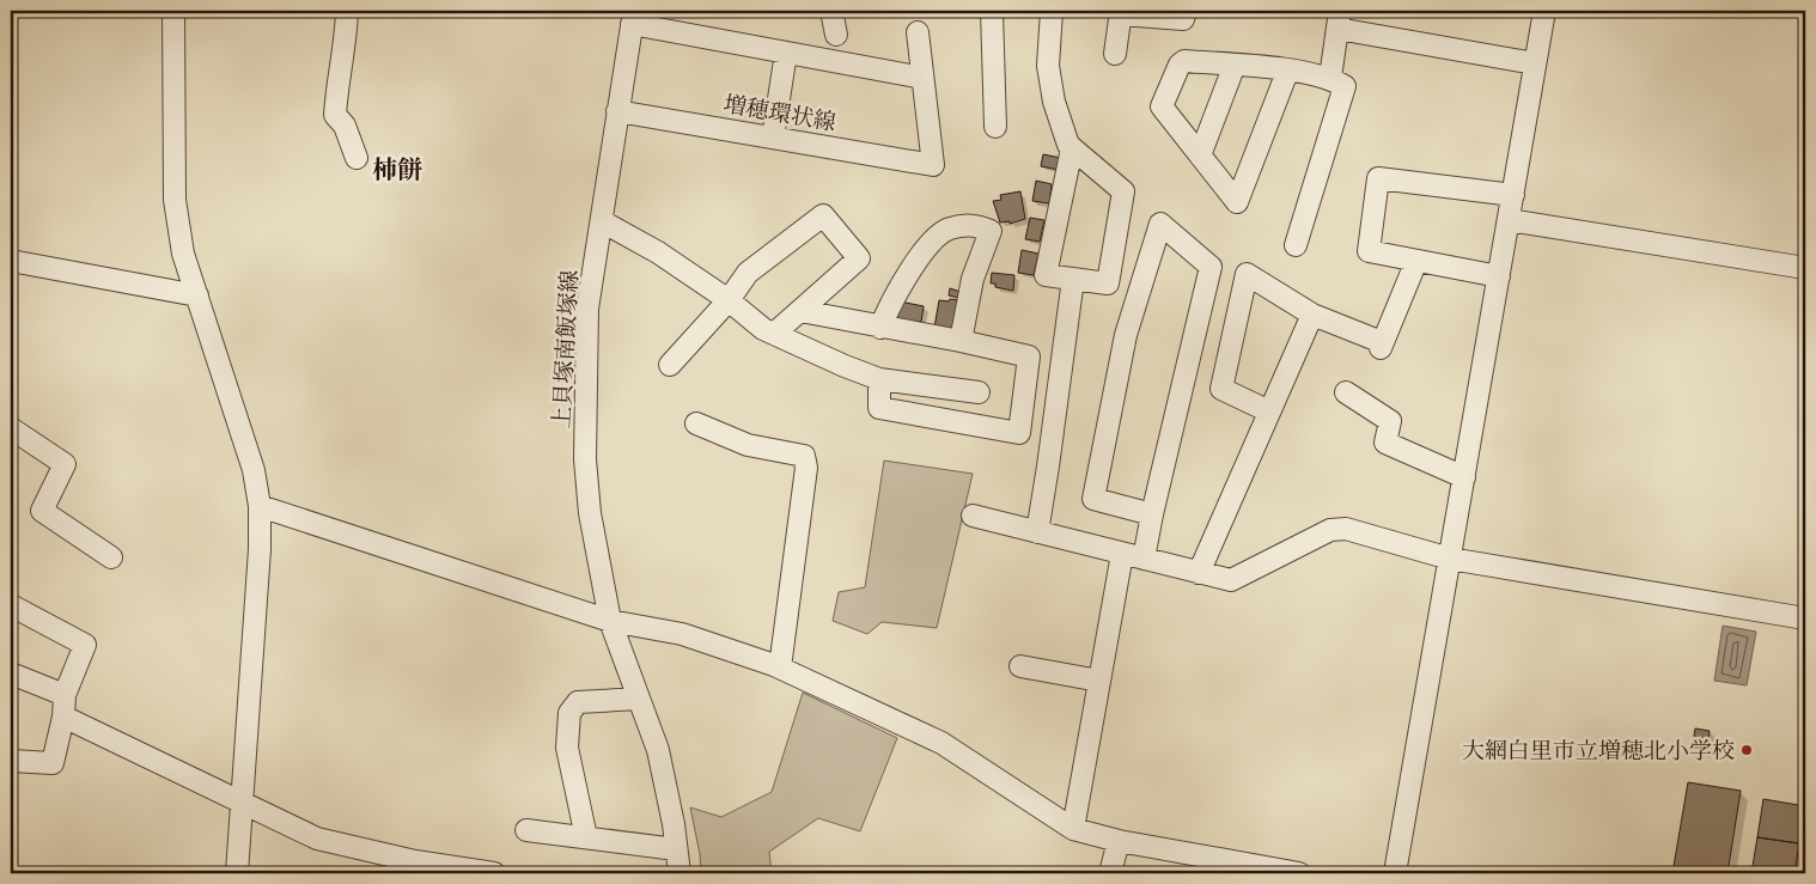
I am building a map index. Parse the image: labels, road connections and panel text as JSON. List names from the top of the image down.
{
  "streets": {
    "street": ["増穂環状線", "上貝塚南飯塚線"]
  },
  "crossings": [
    ["増穂環状線", "上貝塚南飯塚線"]
  ],
  "districts": ["柿餅"],
  "places": ["大網白里市立増穂北小学校"]
}
